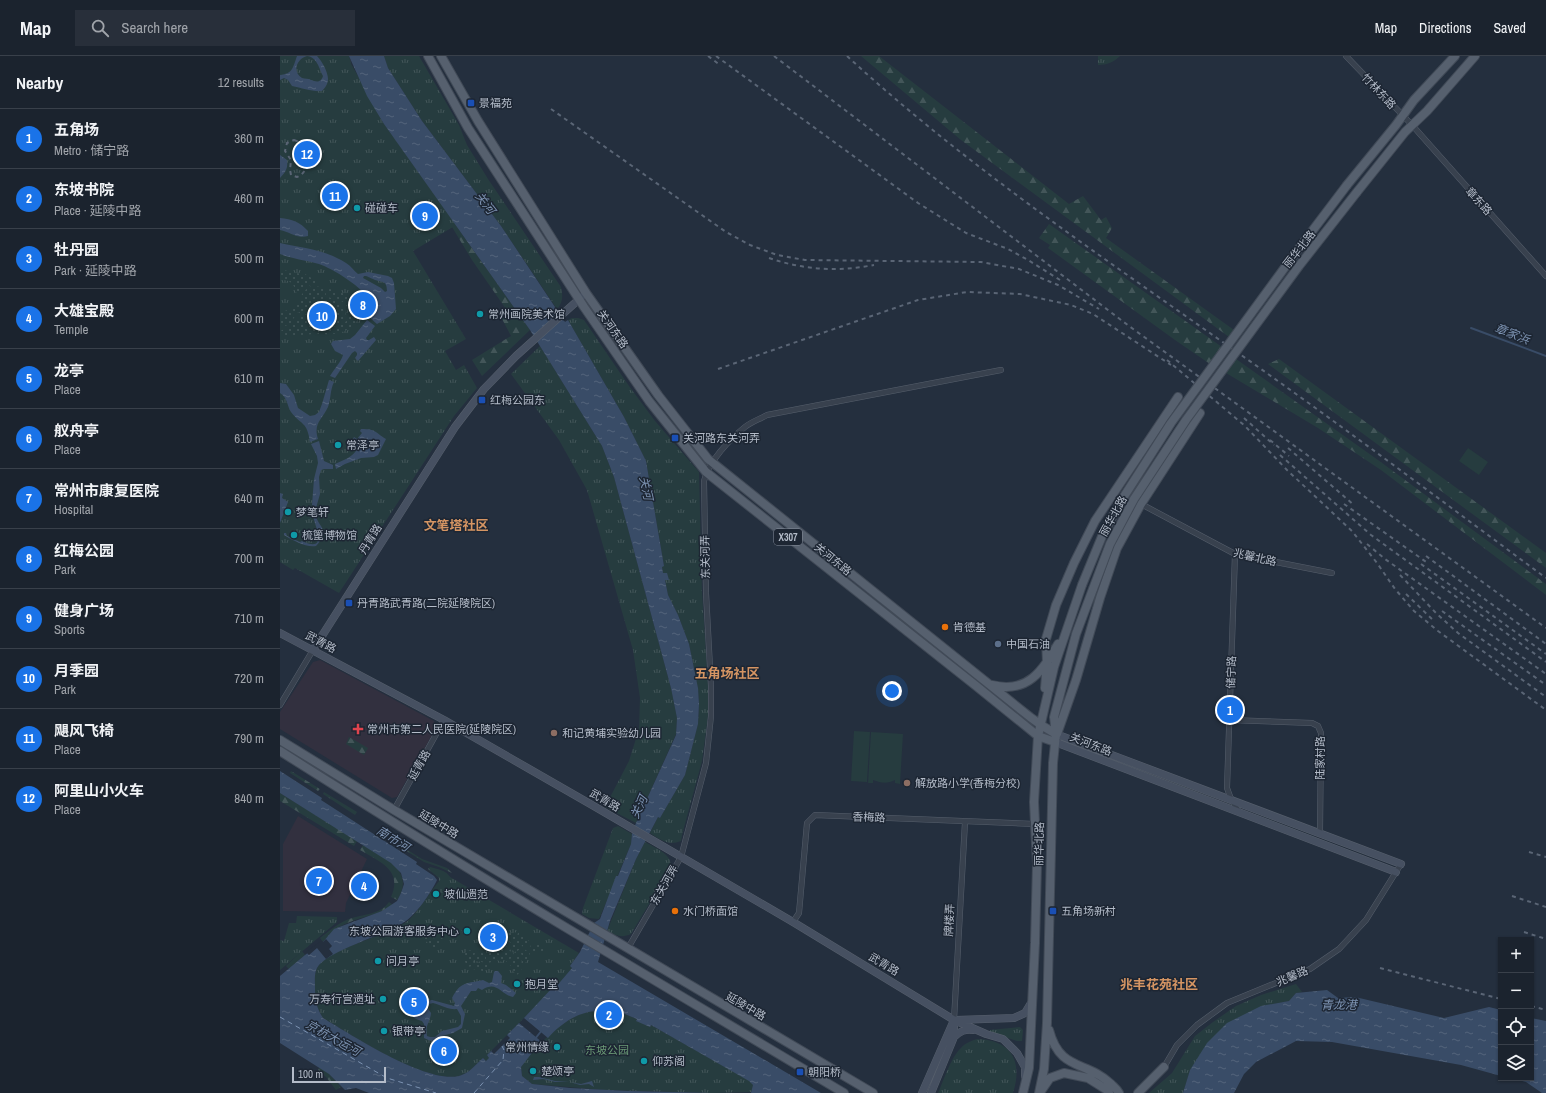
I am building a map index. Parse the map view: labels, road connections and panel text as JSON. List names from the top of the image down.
{
  "streets": {
    "main road": [
      "丽华北路",
      "关河东路",
      "X307",
      "延陵中路"
    ],
    "street": [
      "竹林东路",
      "章东路",
      "丹青路",
      "东关河弄",
      "兆馨北路",
      "武青路",
      "储宁路",
      "陆家村路",
      "延青路",
      "香梅路",
      "牌楼弄",
      "兆馨路"
    ]
  },
  "crossings": [
    ["竹林东路", "章东路"],
    ["竹林东路", "丽华北路"],
    ["章东路", "丽华北路"],
    ["丽华北路", "关河东路"],
    ["丽华北路", "武青路"],
    ["丽华北路", "香梅路"],
    ["关河东路", "丹青路"],
    ["关河东路", "东关河弄"],
    ["关河东路", "储宁路"],
    ["关河东路", "陆家村路"],
    ["关河东路", "兆馨路"],
    ["丹青路", "武青路"],
    ["东关河弄", "武青路"],
    ["东关河弄", "延陵中路"],
    ["兆馨北路", "储宁路"],
    ["武青路", "延青路"],
    ["武青路", "香梅路"],
    ["武青路", "牌楼弄"],
    ["储宁路", "陆家村路"],
    ["延青路", "延陵中路"],
    ["香梅路", "牌楼弄"]
  ],
  "districts": ["文笔塔社区", "五角场社区", "兆丰花苑社区"],
  "water": [
    "关河",
    "章家浜",
    "南市河",
    "青龙港",
    "京杭大运河"
  ],
  "parks": ["东坡公园"],
  "places": {
    "transit": [
      "景福苑",
      "红梅公园东",
      "关河路东关河弄",
      "丹青路武青路(二院延陵院区)",
      "五角场新村",
      "朝阳桥"
    ],
    "other": [
      "碰碰车",
      "常州画院美术馆",
      "常泽亭",
      "梦笔轩",
      "梳篦博物馆",
      "肯德基",
      "中国石油",
      "和记黄埔实验幼儿园",
      "解放路小学(香梅分校)",
      "坡仙遗范",
      "水门桥面馆",
      "东坡公园游客服务中心",
      "问月亭",
      "抱月堂",
      "万寿行宫遗址",
      "银带亭",
      "常州情缘",
      "仰苏阁",
      "楚颂亭"
    ],
    "health": ["常州市第二人民医院(延陵院区)"]
  },
  "scale_bar": "100 m",
  "page": {
    "header": "Map",
    "search": "Search here",
    "nav": ["Map", "Directions", "Saved"],
    "heading": ["Nearby", "12 results"],
    "list": [
      {
        "mark": "1",
        "name": "五角场",
        "note": "Metro · 储宁路",
        "value": "360 m"
      },
      {
        "mark": "2",
        "name": "东坡书院",
        "note": "Place · 延陵中路",
        "value": "460 m"
      },
      {
        "mark": "3",
        "name": "牡丹园",
        "note": "Park · 延陵中路",
        "value": "500 m"
      },
      {
        "mark": "4",
        "name": "大雄宝殿",
        "note": "Temple",
        "value": "600 m"
      },
      {
        "mark": "5",
        "name": "龙亭",
        "note": "Place",
        "value": "610 m"
      },
      {
        "mark": "6",
        "name": "舣舟亭",
        "note": "Place",
        "value": "610 m"
      },
      {
        "mark": "7",
        "name": "常州市康复医院",
        "note": "Hospital",
        "value": "640 m"
      },
      {
        "mark": "8",
        "name": "红梅公园",
        "note": "Park",
        "value": "700 m"
      },
      {
        "mark": "9",
        "name": "健身广场",
        "note": "Sports",
        "value": "710 m"
      },
      {
        "mark": "10",
        "name": "月季园",
        "note": "Park",
        "value": "720 m"
      },
      {
        "mark": "11",
        "name": "飓风飞椅",
        "note": "Place",
        "value": "790 m"
      },
      {
        "mark": "12",
        "name": "阿里山小火车",
        "note": "Place",
        "value": "840 m"
      }
    ],
    "pins": [
      "12",
      "11",
      "9",
      "8",
      "10",
      "1",
      "7",
      "4",
      "3",
      "5",
      "2",
      "6"
    ],
    "map_buttons": ["+", "−"],
    "scale": "100 m"
  }
}
